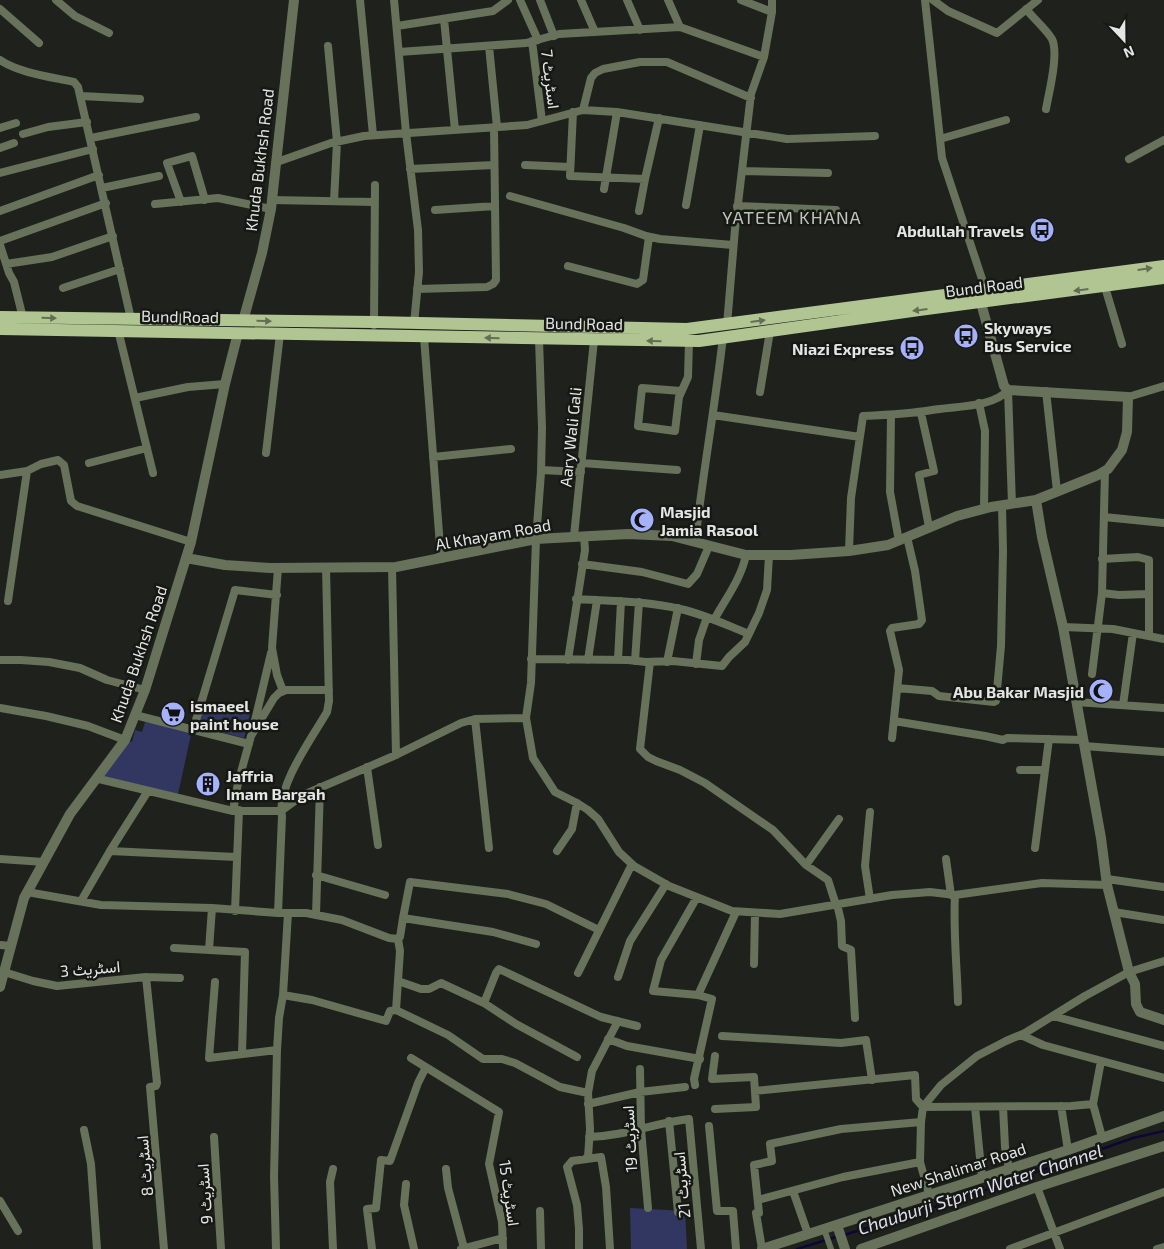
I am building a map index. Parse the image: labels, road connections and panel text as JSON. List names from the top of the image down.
{
  "streets": {
    "main road": ["Bund Road"],
    "street": [
      "اسٹریٹ 7",
      "Khuda Bukhsh Road",
      "Aary Wali Gali",
      "Al Khayam Road",
      "اسٹریٹ 3",
      "اسٹریٹ 19",
      "اسٹریٹ 8",
      "New Shalimar Road",
      "اسٹریٹ 21",
      "اسٹریٹ 15",
      "اسٹریٹ 9"
    ]
  },
  "crossings": [
    ["Khuda Bukhsh Road", "Bund Road"],
    ["Khuda Bukhsh Road", "Al Khayam Road"],
    ["Khuda Bukhsh Road", "اسٹریٹ 3"],
    ["Bund Road", "Aary Wali Gali"],
    ["Aary Wali Gali", "Al Khayam Road"],
    ["اسٹریٹ 3", "اسٹریٹ 8"]
  ],
  "districts": ["YATEEM KHANA"],
  "water": ["Chauburji Stprm Water Channel"],
  "places": {
    "bus stop": ["Abdullah Travels", "Skyways Bus Service", "Niazi Express"],
    "mosque": ["Masjid Jamia Rasool", "Abu Bakar Masjid"],
    "supermarket": ["ismaeel paint house"],
    "building": ["Jaffria Imam Bargah"]
  },
  "north": "bottom"
}
